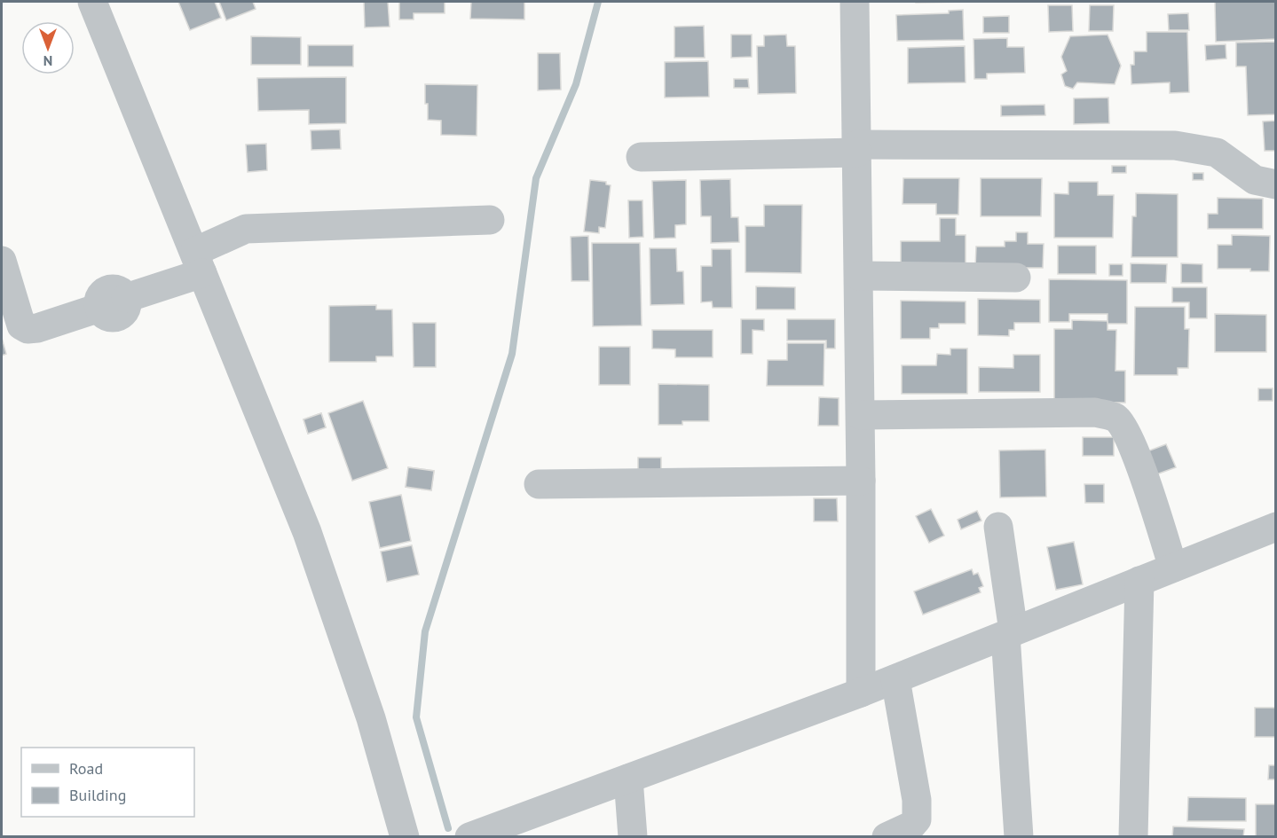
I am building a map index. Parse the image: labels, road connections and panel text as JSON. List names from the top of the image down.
{
  "legend": ["Road", "Building"],
  "north": "bottom"
}
